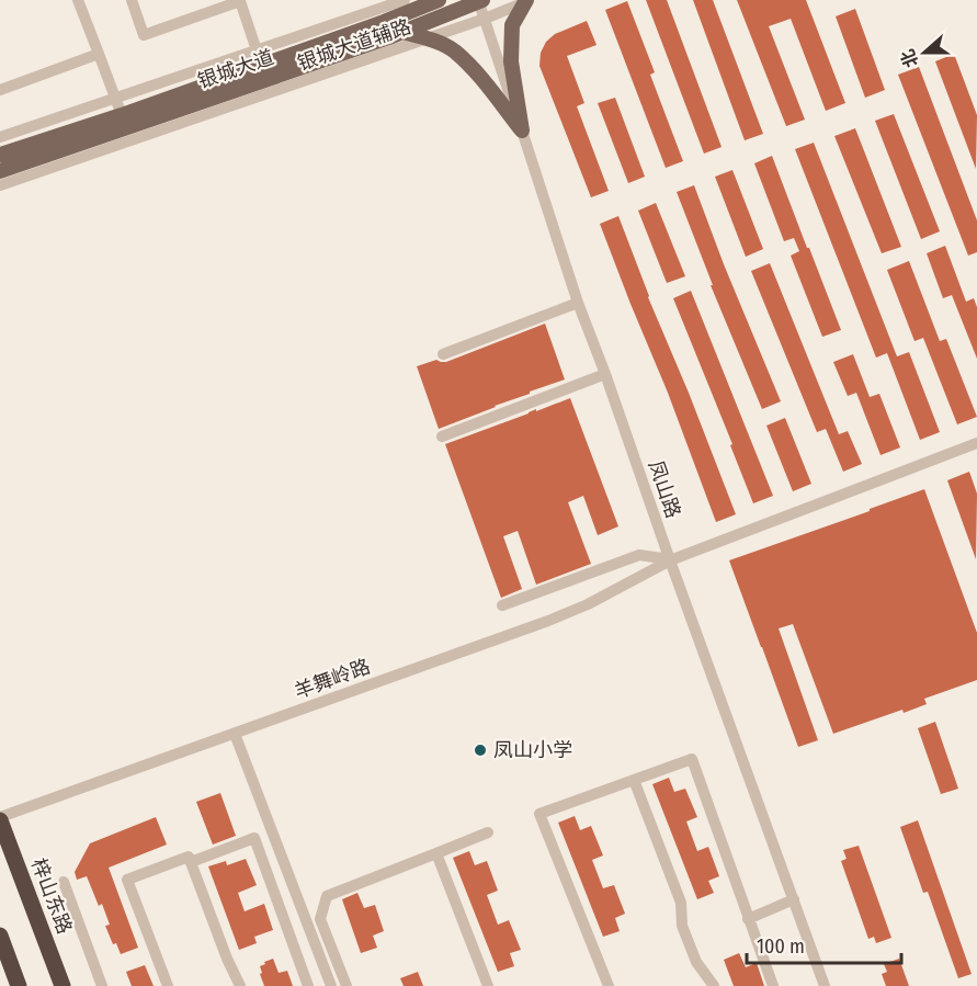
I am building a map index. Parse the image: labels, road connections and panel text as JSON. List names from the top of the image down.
{
  "streets": {
    "highway": ["梓山东路"],
    "main road": ["银城大道"],
    "street": ["银城大道辅路", "凤山路", "羊舞岭路"]
  },
  "crossings": [
    ["银城大道辅路", "银城大道"],
    ["银城大道辅路", "凤山路"],
    ["银城大道", "凤山路"],
    ["凤山路", "羊舞岭路"],
    ["羊舞岭路", "梓山东路"]
  ],
  "places": ["凤山小学"],
  "scale_bar": "100 m",
  "north": "left"
}
